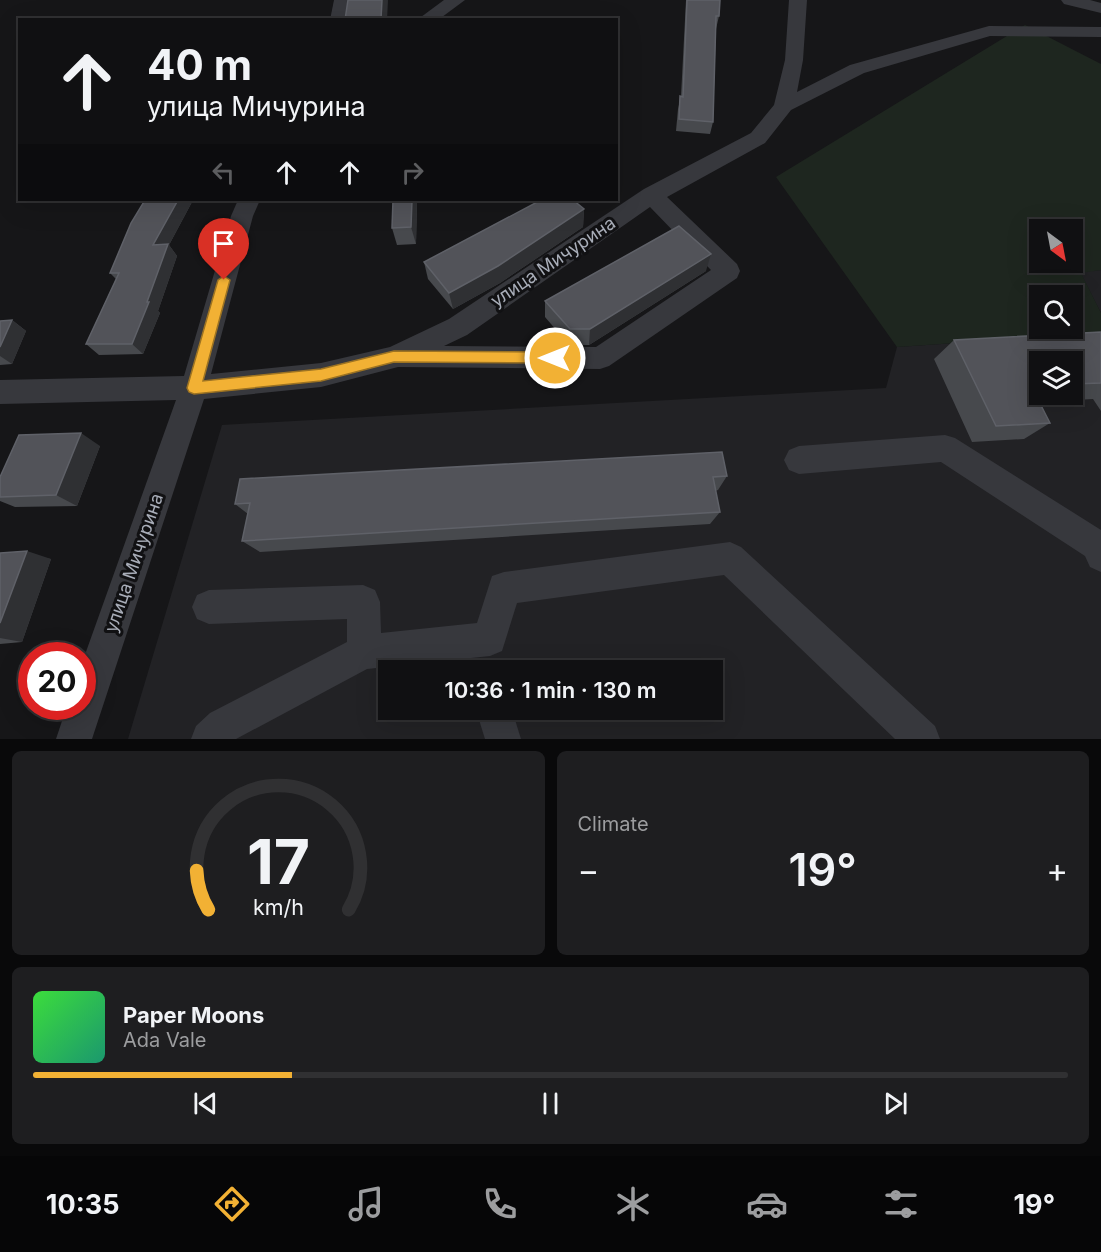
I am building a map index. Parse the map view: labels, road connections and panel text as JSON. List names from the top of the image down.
{
  "streets": {
    "street": ["улица Мичурина"]
  },
  "north": "bottom right",
  "page": {
    "turn": ["40 m", "улица Мичурина"],
    "limit": "20",
    "trip": "10:36 · 1 min · 130 m",
    "tile": "Climate",
    "heat": ["−", "19°", "+"],
    "song": ["Paper Moons", "Ada Vale"],
    "tabs": ["10:35", "19°"],
    "gauge": ["17", "km/h"]
  }
}
